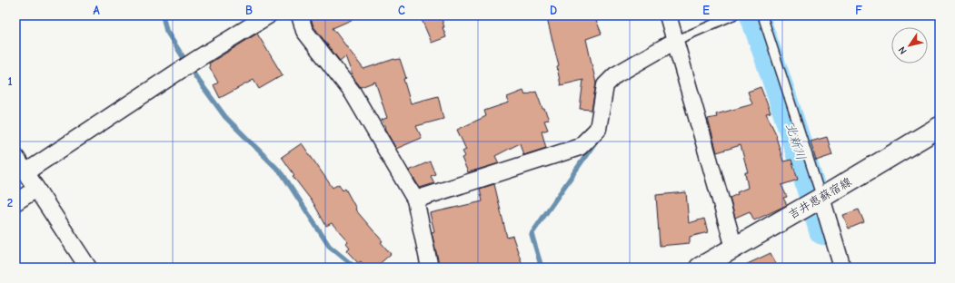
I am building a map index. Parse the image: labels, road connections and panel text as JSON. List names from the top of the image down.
{
  "streets": {
    "main road": ["吉井恵蘇宿線"]
  },
  "water": ["北新川"],
  "north": "bottom left",
  "grid": {
    "columns": [
      "A",
      "B",
      "C",
      "D",
      "E",
      "F"
    ],
    "rows": ["1", "2"]
  }
}
